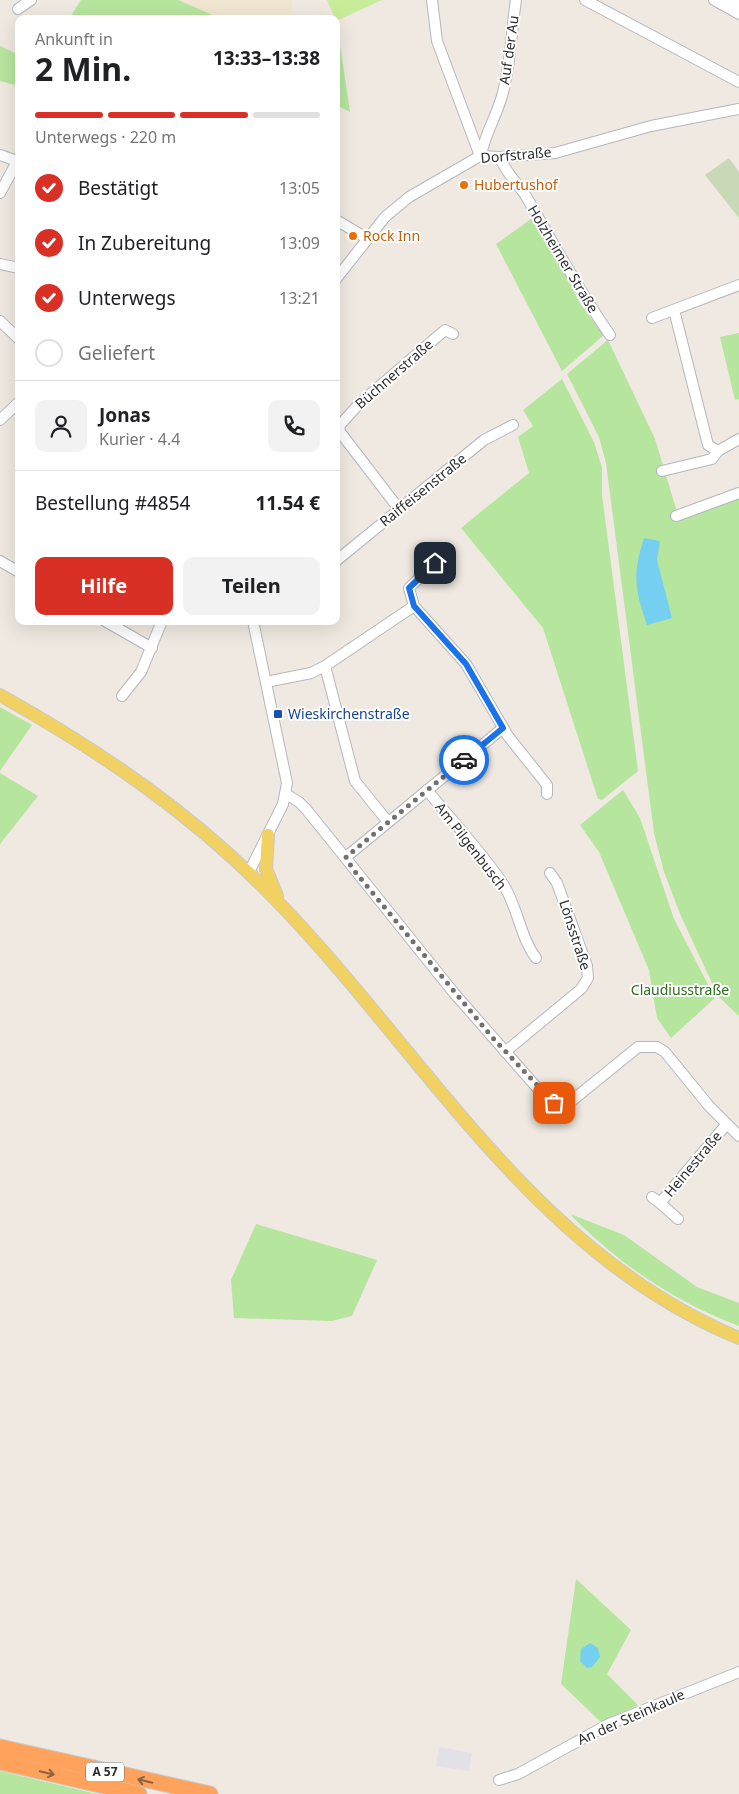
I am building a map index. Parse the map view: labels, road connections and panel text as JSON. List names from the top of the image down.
{
  "streets": {
    "highway": ["A 57"],
    "street": [
      "Auf der Au",
      "Dorfstraße",
      "Holzheimer Straße",
      "Büchnerstraße",
      "Raiffeisenstraße",
      "Am Pilgenbusch",
      "Lönsstraße",
      "Heinestraße",
      "An der Steinkaule"
    ]
  },
  "crossings": [
    ["Auf der Au", "Dorfstraße"],
    ["Dorfstraße", "Holzheimer Straße"],
    ["Büchnerstraße", "Raiffeisenstraße"]
  ],
  "parks": ["Claudiusstraße"],
  "places": {
    "other": ["Hubertushof", "Rock Inn"],
    "transit": ["Wieskirchenstraße"]
  },
  "page": {
    "heading": ["2 Min.", "Ankunft in", "13:33–13:38"],
    "panel": [
      "Jonas",
      "Kurier · 4.4",
      "Bestellung #4854",
      "11.54 €"
    ],
    "bar": "Unterwegs · 220 m",
    "list": [
      ["Bestätigt", "13:05"],
      ["In Zubereitung", "13:09"],
      ["Unterwegs", "13:21"],
      "Geliefert"
    ],
    "buttons": ["Hilfe", "Teilen"]
  }
}
